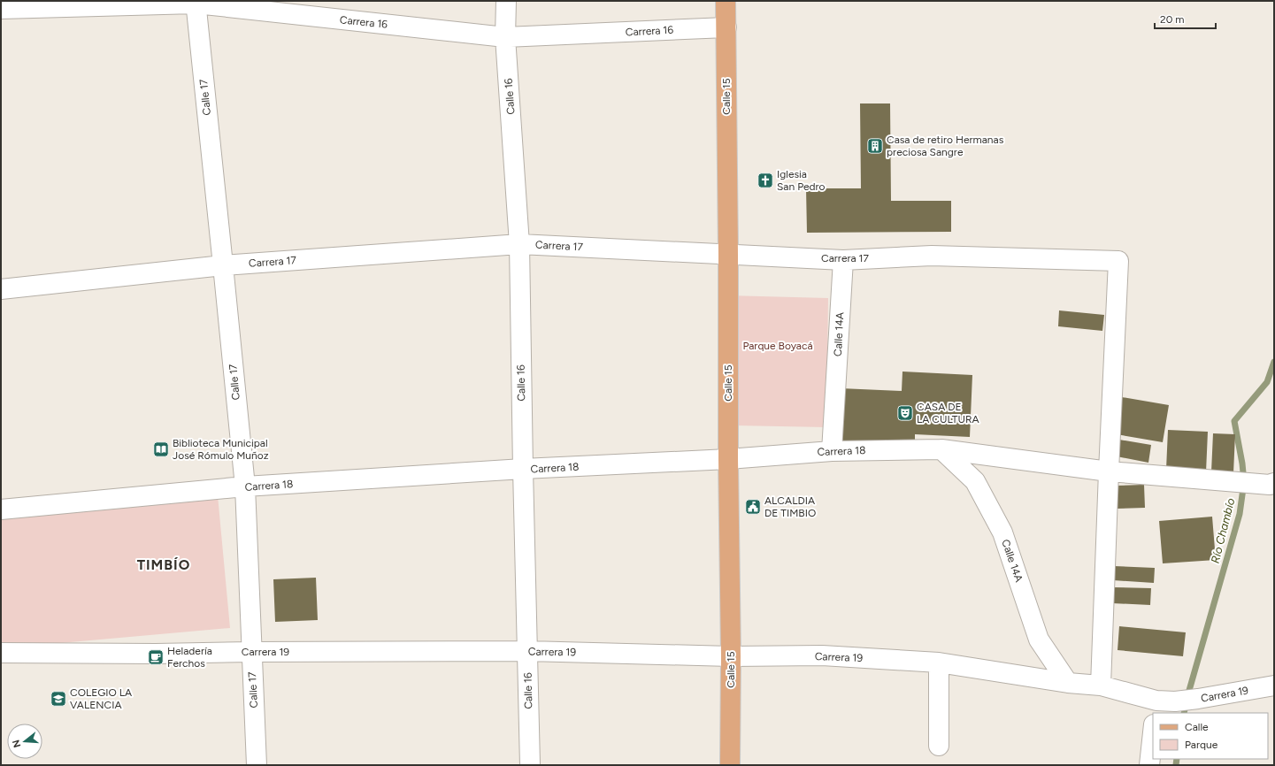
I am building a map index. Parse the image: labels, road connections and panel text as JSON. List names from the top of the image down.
{
  "streets": {
    "main road": ["Calle 15"],
    "street": [
      "Carrera 16",
      "Calle 16",
      "Calle 17",
      "Carrera 17",
      "Calle 14A",
      "Carrera 18",
      "Carrera 19"
    ]
  },
  "crossings": [
    ["Carrera 16", "Calle 16"],
    ["Carrera 16", "Calle 15"],
    ["Carrera 16", "Calle 17"],
    ["Calle 16", "Carrera 17"],
    ["Calle 16", "Carrera 18"],
    ["Calle 16", "Carrera 19"],
    ["Calle 15", "Carrera 17"],
    ["Calle 15", "Carrera 18"],
    ["Calle 15", "Carrera 19"],
    ["Calle 17", "Carrera 17"],
    ["Calle 17", "Carrera 18"],
    ["Calle 17", "Carrera 19"],
    ["Carrera 17", "Calle 14A"],
    ["Carrera 17", "Carrera 18"],
    ["Calle 14A", "Carrera 18"],
    ["Calle 14A", "Carrera 19"]
  ],
  "districts": ["TIMBÍO"],
  "water": ["Río Chambío"],
  "parks": ["Parque Boyacá"],
  "places": {
    "building": ["Casa de retiro Hermanas preciosa Sangre"],
    "church": ["Iglesia San Pedro"],
    "theatre": ["CASA DE LA CULTURA"],
    "library": ["Biblioteca Municipal José Rómulo Muñoz"],
    "public building": ["ALCALDIA DE TIMBIO"],
    "cafe": ["Heladería Ferchos"],
    "school or university": ["COLEGIO LA VALENCIA"]
  },
  "legend": ["Calle", "Parque"],
  "scale_bar": "20 m",
  "north": "left"
}
